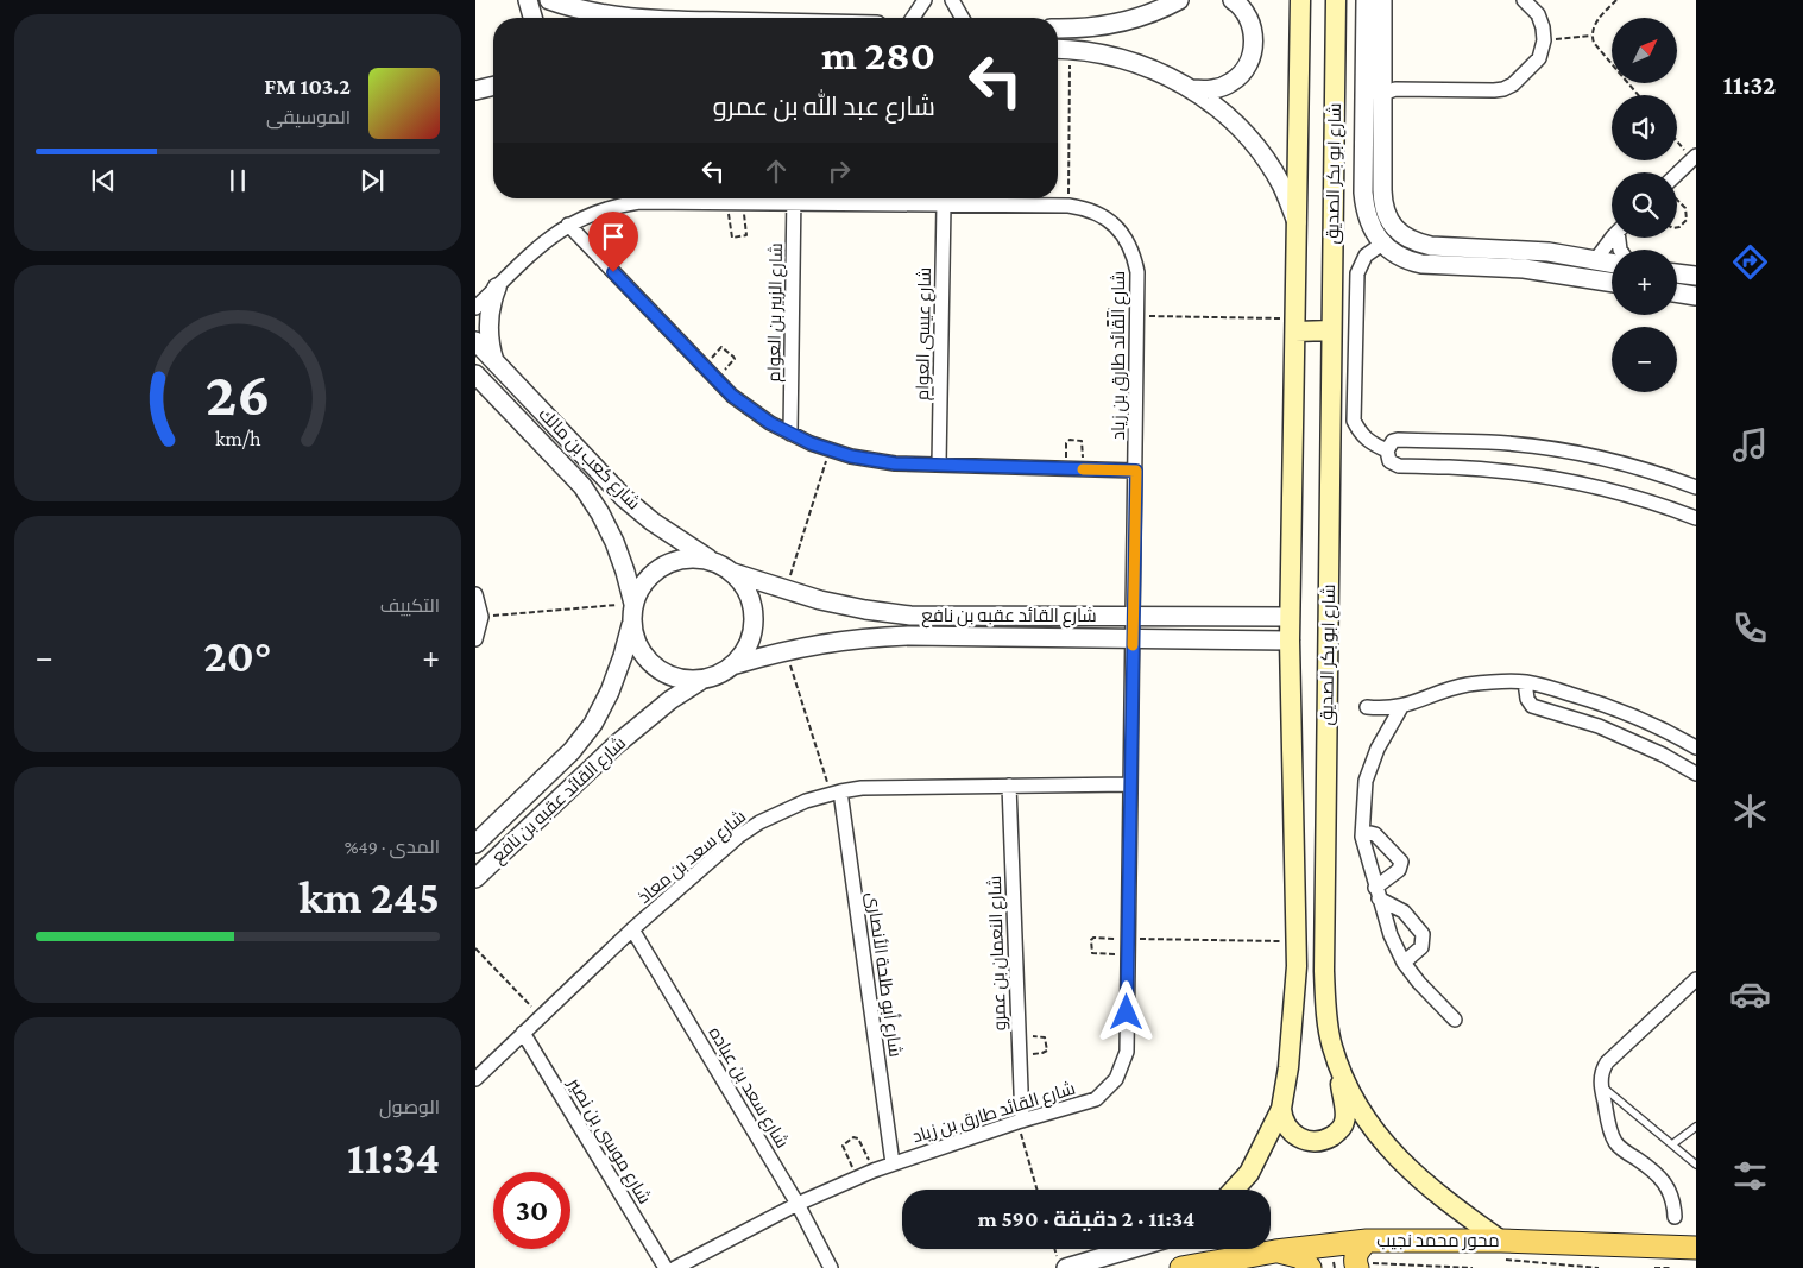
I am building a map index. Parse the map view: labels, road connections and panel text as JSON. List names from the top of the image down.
{
  "streets": {
    "main road": ["شارع ابو بكر الصديق", "محور محمد نجيب"],
    "street": [
      "شارع الزبير بن العوام",
      "شارع عيسى العوام",
      "شارع القائد طارق بن زياد",
      "شارع كعب بن مالك",
      "شارع القائد عقبه بن نافع",
      "شارع سعد بن معاذ",
      "شارع النعمان بن عمرو",
      "شارع أبو طلحة الأنصارى",
      "شارع سعد بن عباده",
      "شارع موسى بن نصير"
    ]
  },
  "crossings": [
    ["شارع ابو بكر الصديق", "شارع القائد عقبه بن نافع"],
    ["شارع ابو بكر الصديق", "محور محمد نجيب"],
    ["شارع عيسى العوام", "شارع القائد طارق بن زياد"],
    ["شارع القائد طارق بن زياد", "شارع القائد عقبه بن نافع"],
    ["شارع القائد طارق بن زياد", "شارع سعد بن معاذ"],
    ["شارع القائد طارق بن زياد", "شارع النعمان بن عمرو"],
    ["شارع القائد طارق بن زياد", "شارع أبو طلحة الأنصارى"],
    ["شارع القائد طارق بن زياد", "شارع سعد بن عباده"],
    ["شارع كعب بن مالك", "شارع القائد عقبه بن نافع"],
    ["شارع سعد بن معاذ", "شارع النعمان بن عمرو"],
    ["شارع سعد بن معاذ", "شارع أبو طلحة الأنصارى"],
    ["شارع سعد بن معاذ", "شارع سعد بن عباده"],
    ["شارع سعد بن معاذ", "شارع موسى بن نصير"]
  ],
  "north": "top right",
  "page": {
    "tabs": "11:32",
    "map_buttons": ["+", "−"],
    "turn": ["280 m", "شارع عبد الله بن عمرو"],
    "song": ["103.2 FM", "الموسيقى"],
    "tile": [
      "التكييف",
      ["المدى · 49%", "245 km"],
      ["الوصول", "11:34"]
    ],
    "heat": ["−", "20°", "+"],
    "limit": "30",
    "trip": "11:34 · 2 دقيقة · 590 m",
    "gauge": ["26", "km/h"]
  }
}
